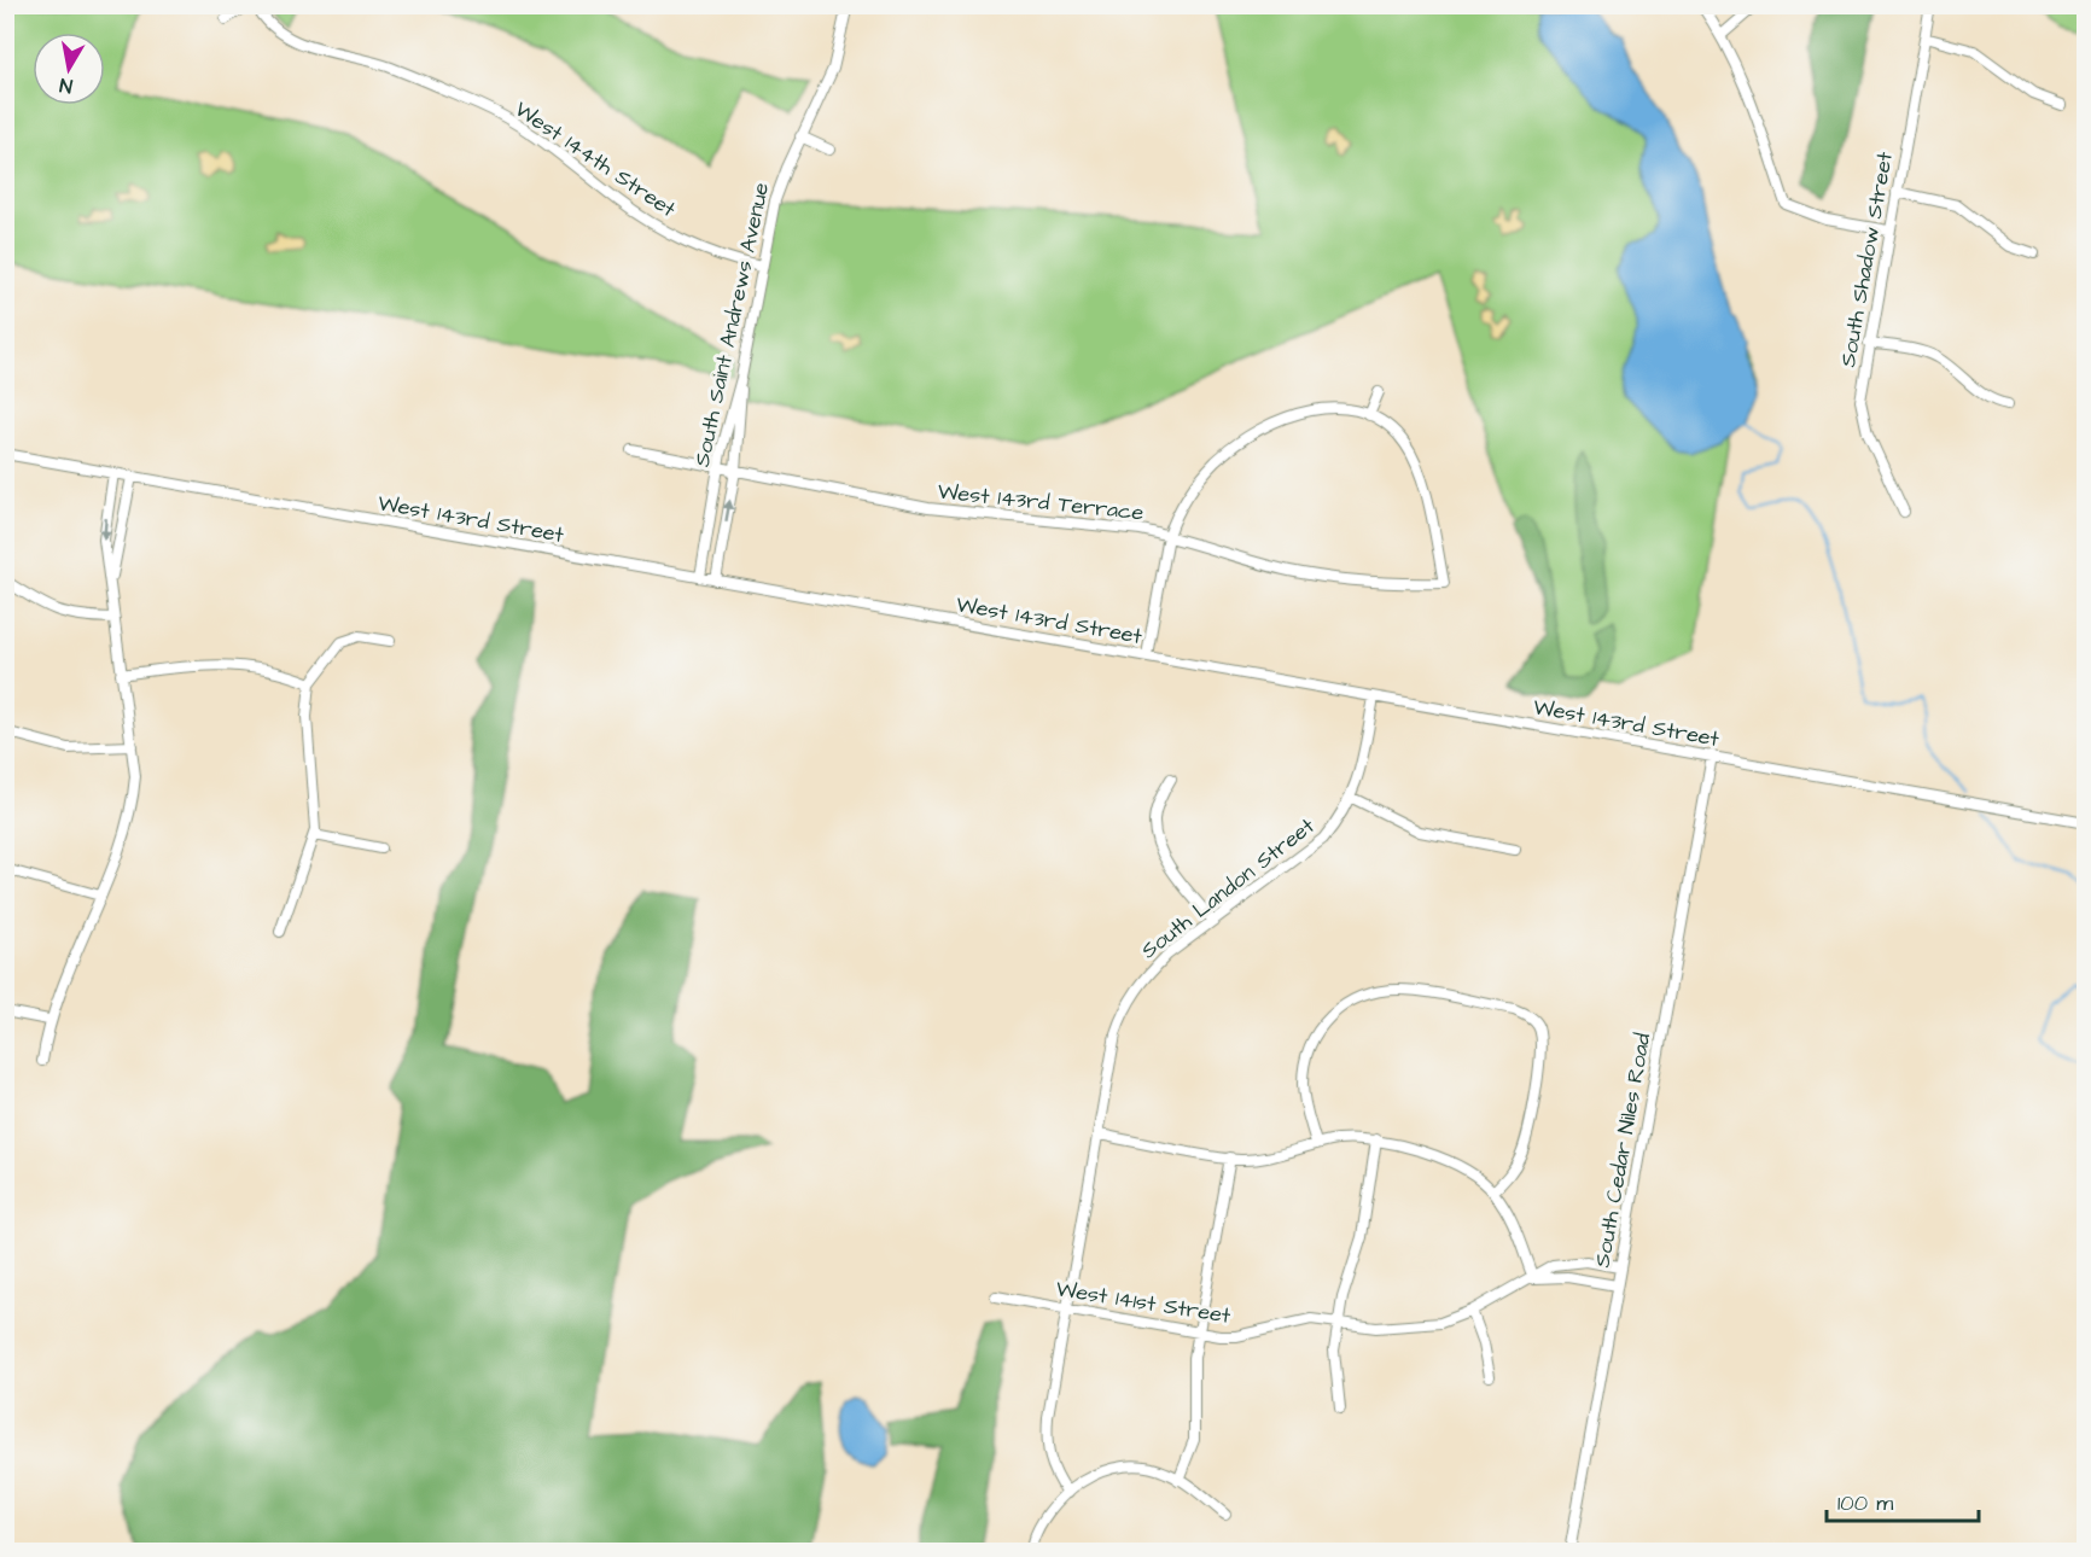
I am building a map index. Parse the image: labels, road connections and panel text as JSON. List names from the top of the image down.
{
  "streets": {
    "street": [
      "West 144th Street",
      "South Shadow Street",
      "South Saint Andrews Avenue",
      "West 143rd Terrace",
      "West 143rd Street",
      "South Landon Street",
      "South Cedar Niles Road",
      "West 141st Street"
    ]
  },
  "crossings": [
    ["West 144th Street", "South Saint Andrews Avenue"],
    ["South Saint Andrews Avenue", "West 143rd Terrace"],
    ["South Saint Andrews Avenue", "West 143rd Street"],
    ["West 143rd Street", "South Landon Street"],
    ["West 143rd Street", "South Cedar Niles Road"],
    ["South Landon Street", "West 141st Street"],
    ["South Cedar Niles Road", "West 141st Street"]
  ],
  "scale_bar": "100 m",
  "north": "bottom"
}
